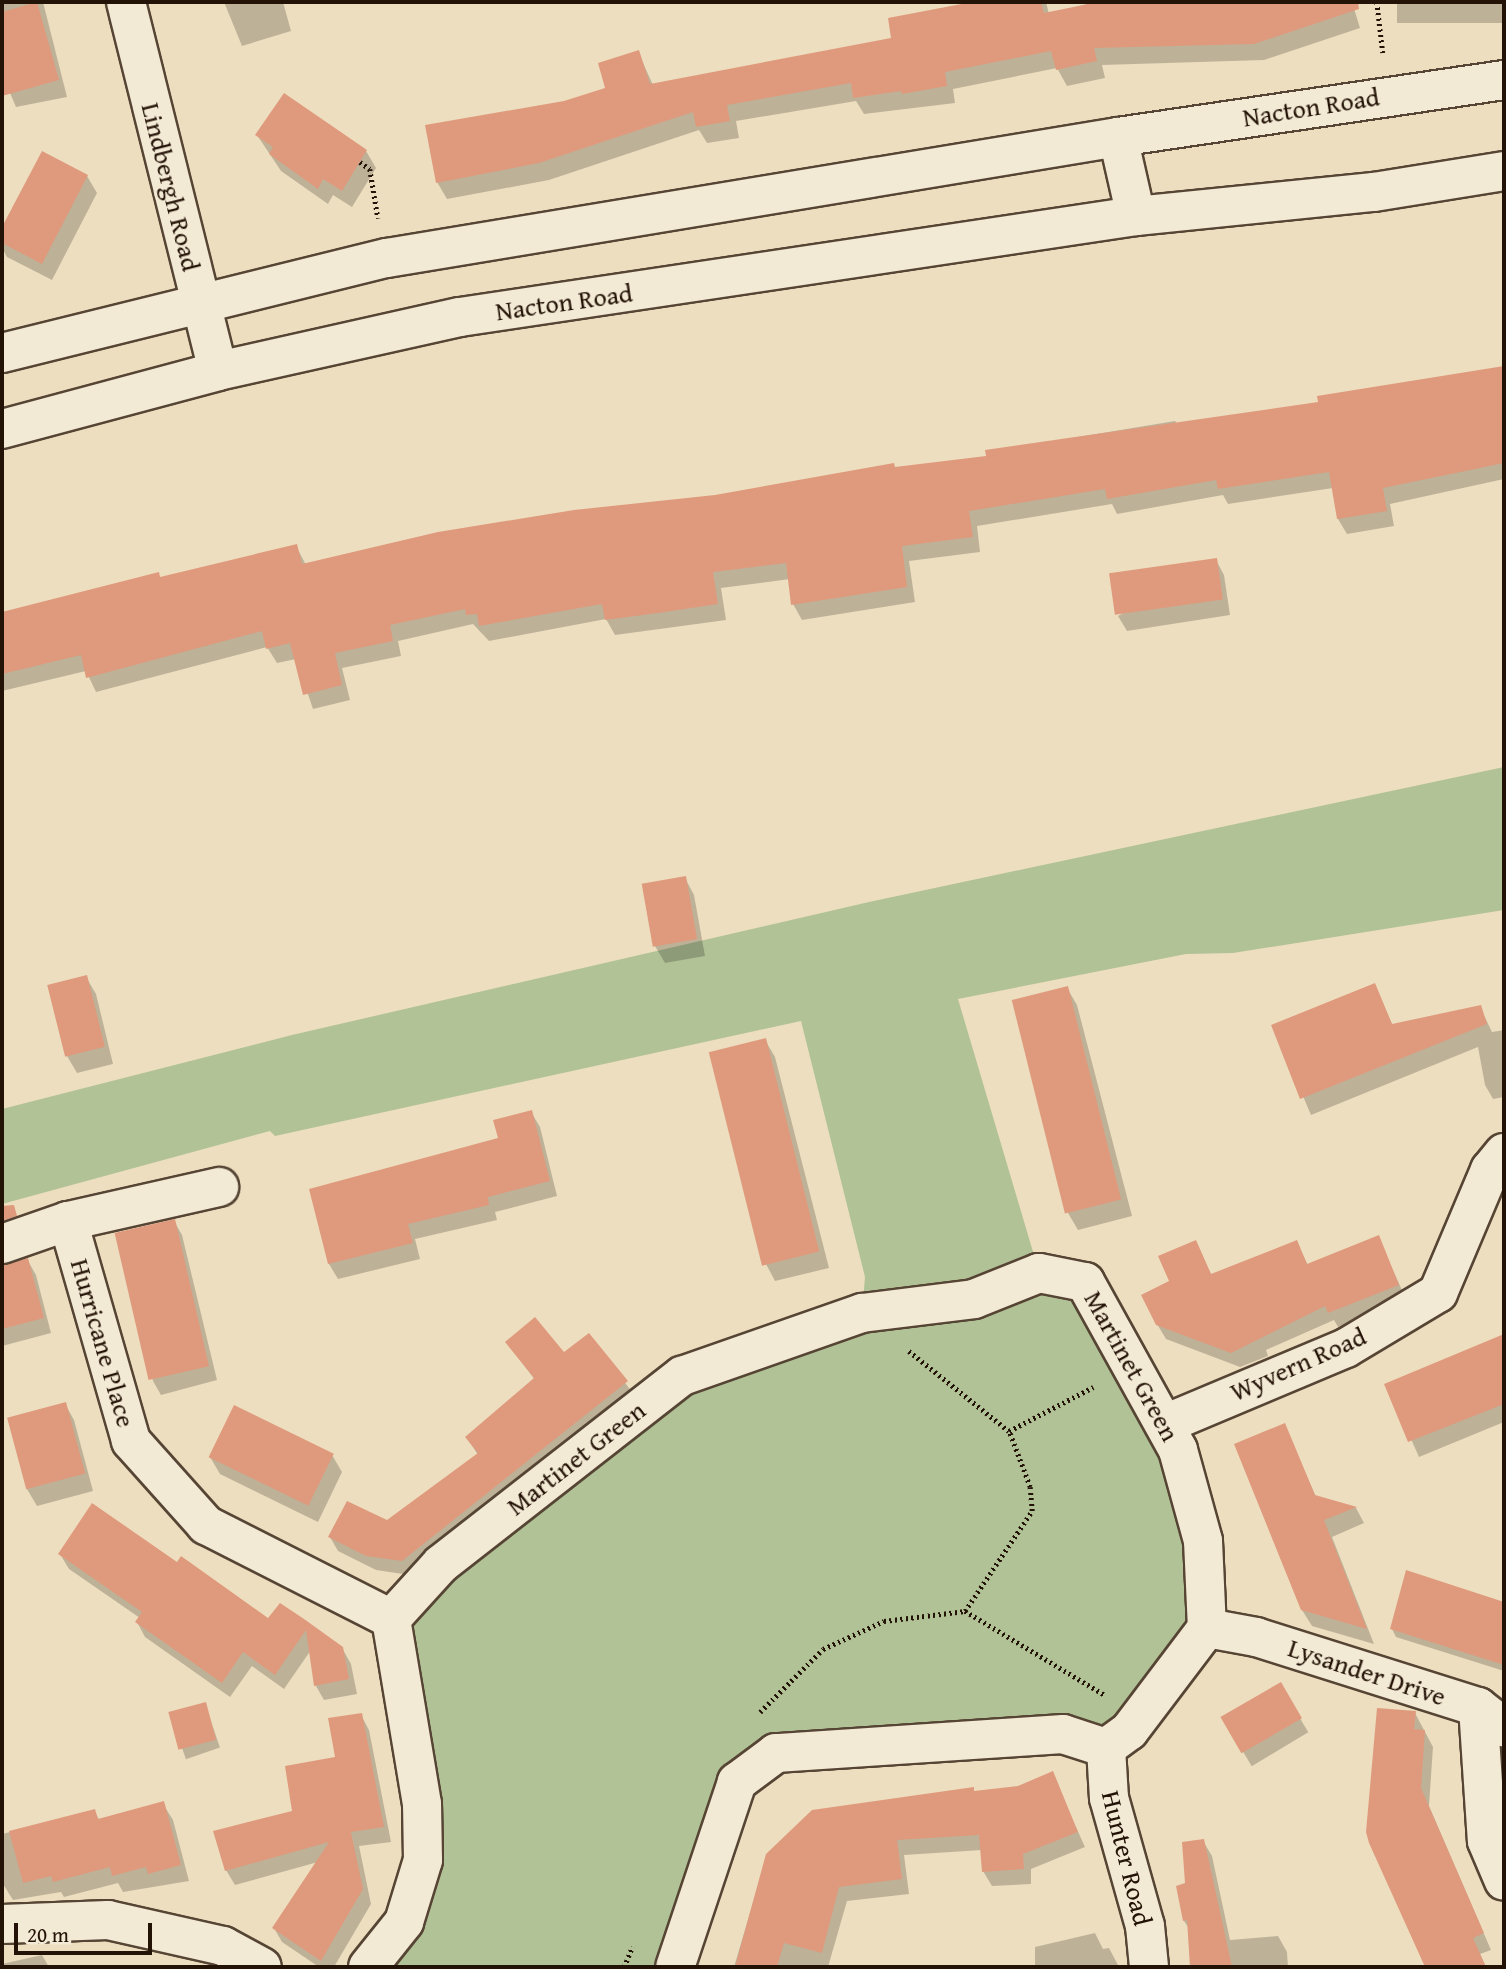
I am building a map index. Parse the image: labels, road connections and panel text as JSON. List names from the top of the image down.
{
  "streets": {
    "street": [
      "Nacton Road",
      "Lindbergh Road",
      "Hurricane Place",
      "Wyvern Road",
      "Martinet Green",
      "Lysander Drive",
      "Hunter Road"
    ]
  },
  "crossings": [
    ["Nacton Road", "Lindbergh Road"],
    ["Hurricane Place", "Martinet Green"],
    ["Wyvern Road", "Martinet Green"],
    ["Martinet Green", "Lysander Drive"]
  ],
  "scale_bar": "20 m"
}
